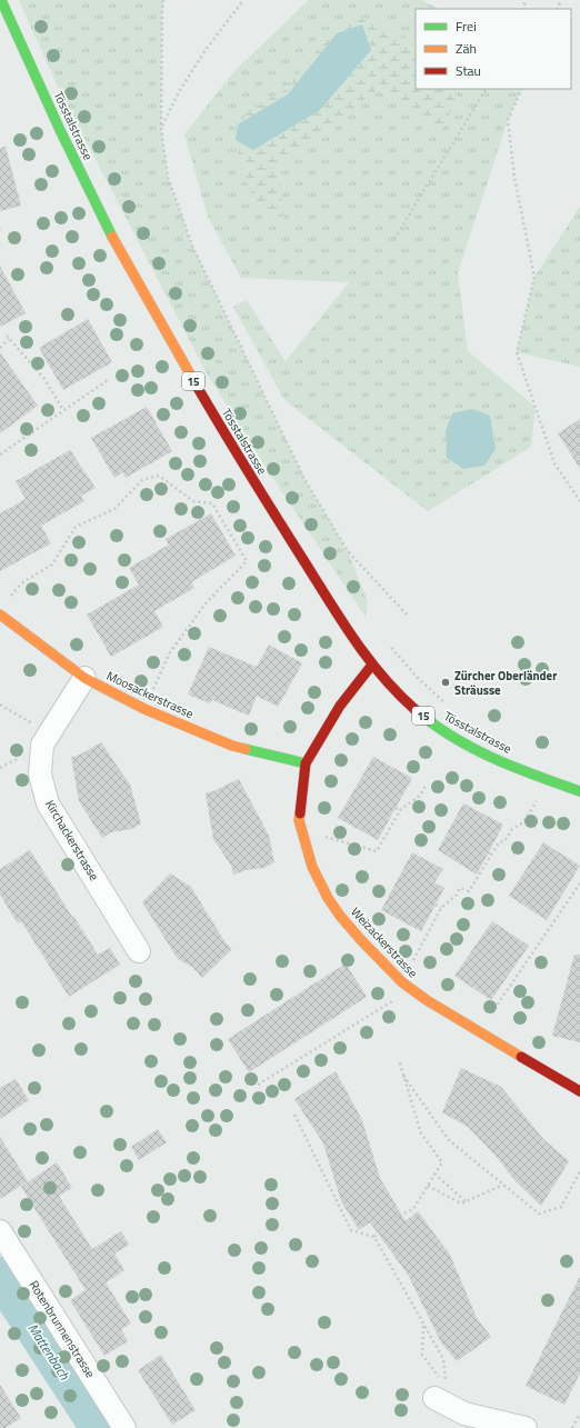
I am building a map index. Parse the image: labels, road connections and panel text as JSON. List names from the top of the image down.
{
  "streets": {
    "main road": [
      "Tösstalstrasse",
      "15",
      "Moosackerstrasse",
      "Weizackerstrasse"
    ],
    "street": ["Kirchackerstrasse", "Rotenbrunnenstrasse"]
  },
  "crossings": [
    ["Tösstalstrasse", "Weizackerstrasse"],
    ["Moosackerstrasse", "Kirchackerstrasse"],
    ["Moosackerstrasse", "Weizackerstrasse"]
  ],
  "water": ["Mattenbach"],
  "places": ["Zürcher Oberländer Sträusse"],
  "legend": ["Frei", "Zäh", "Stau"]
}
